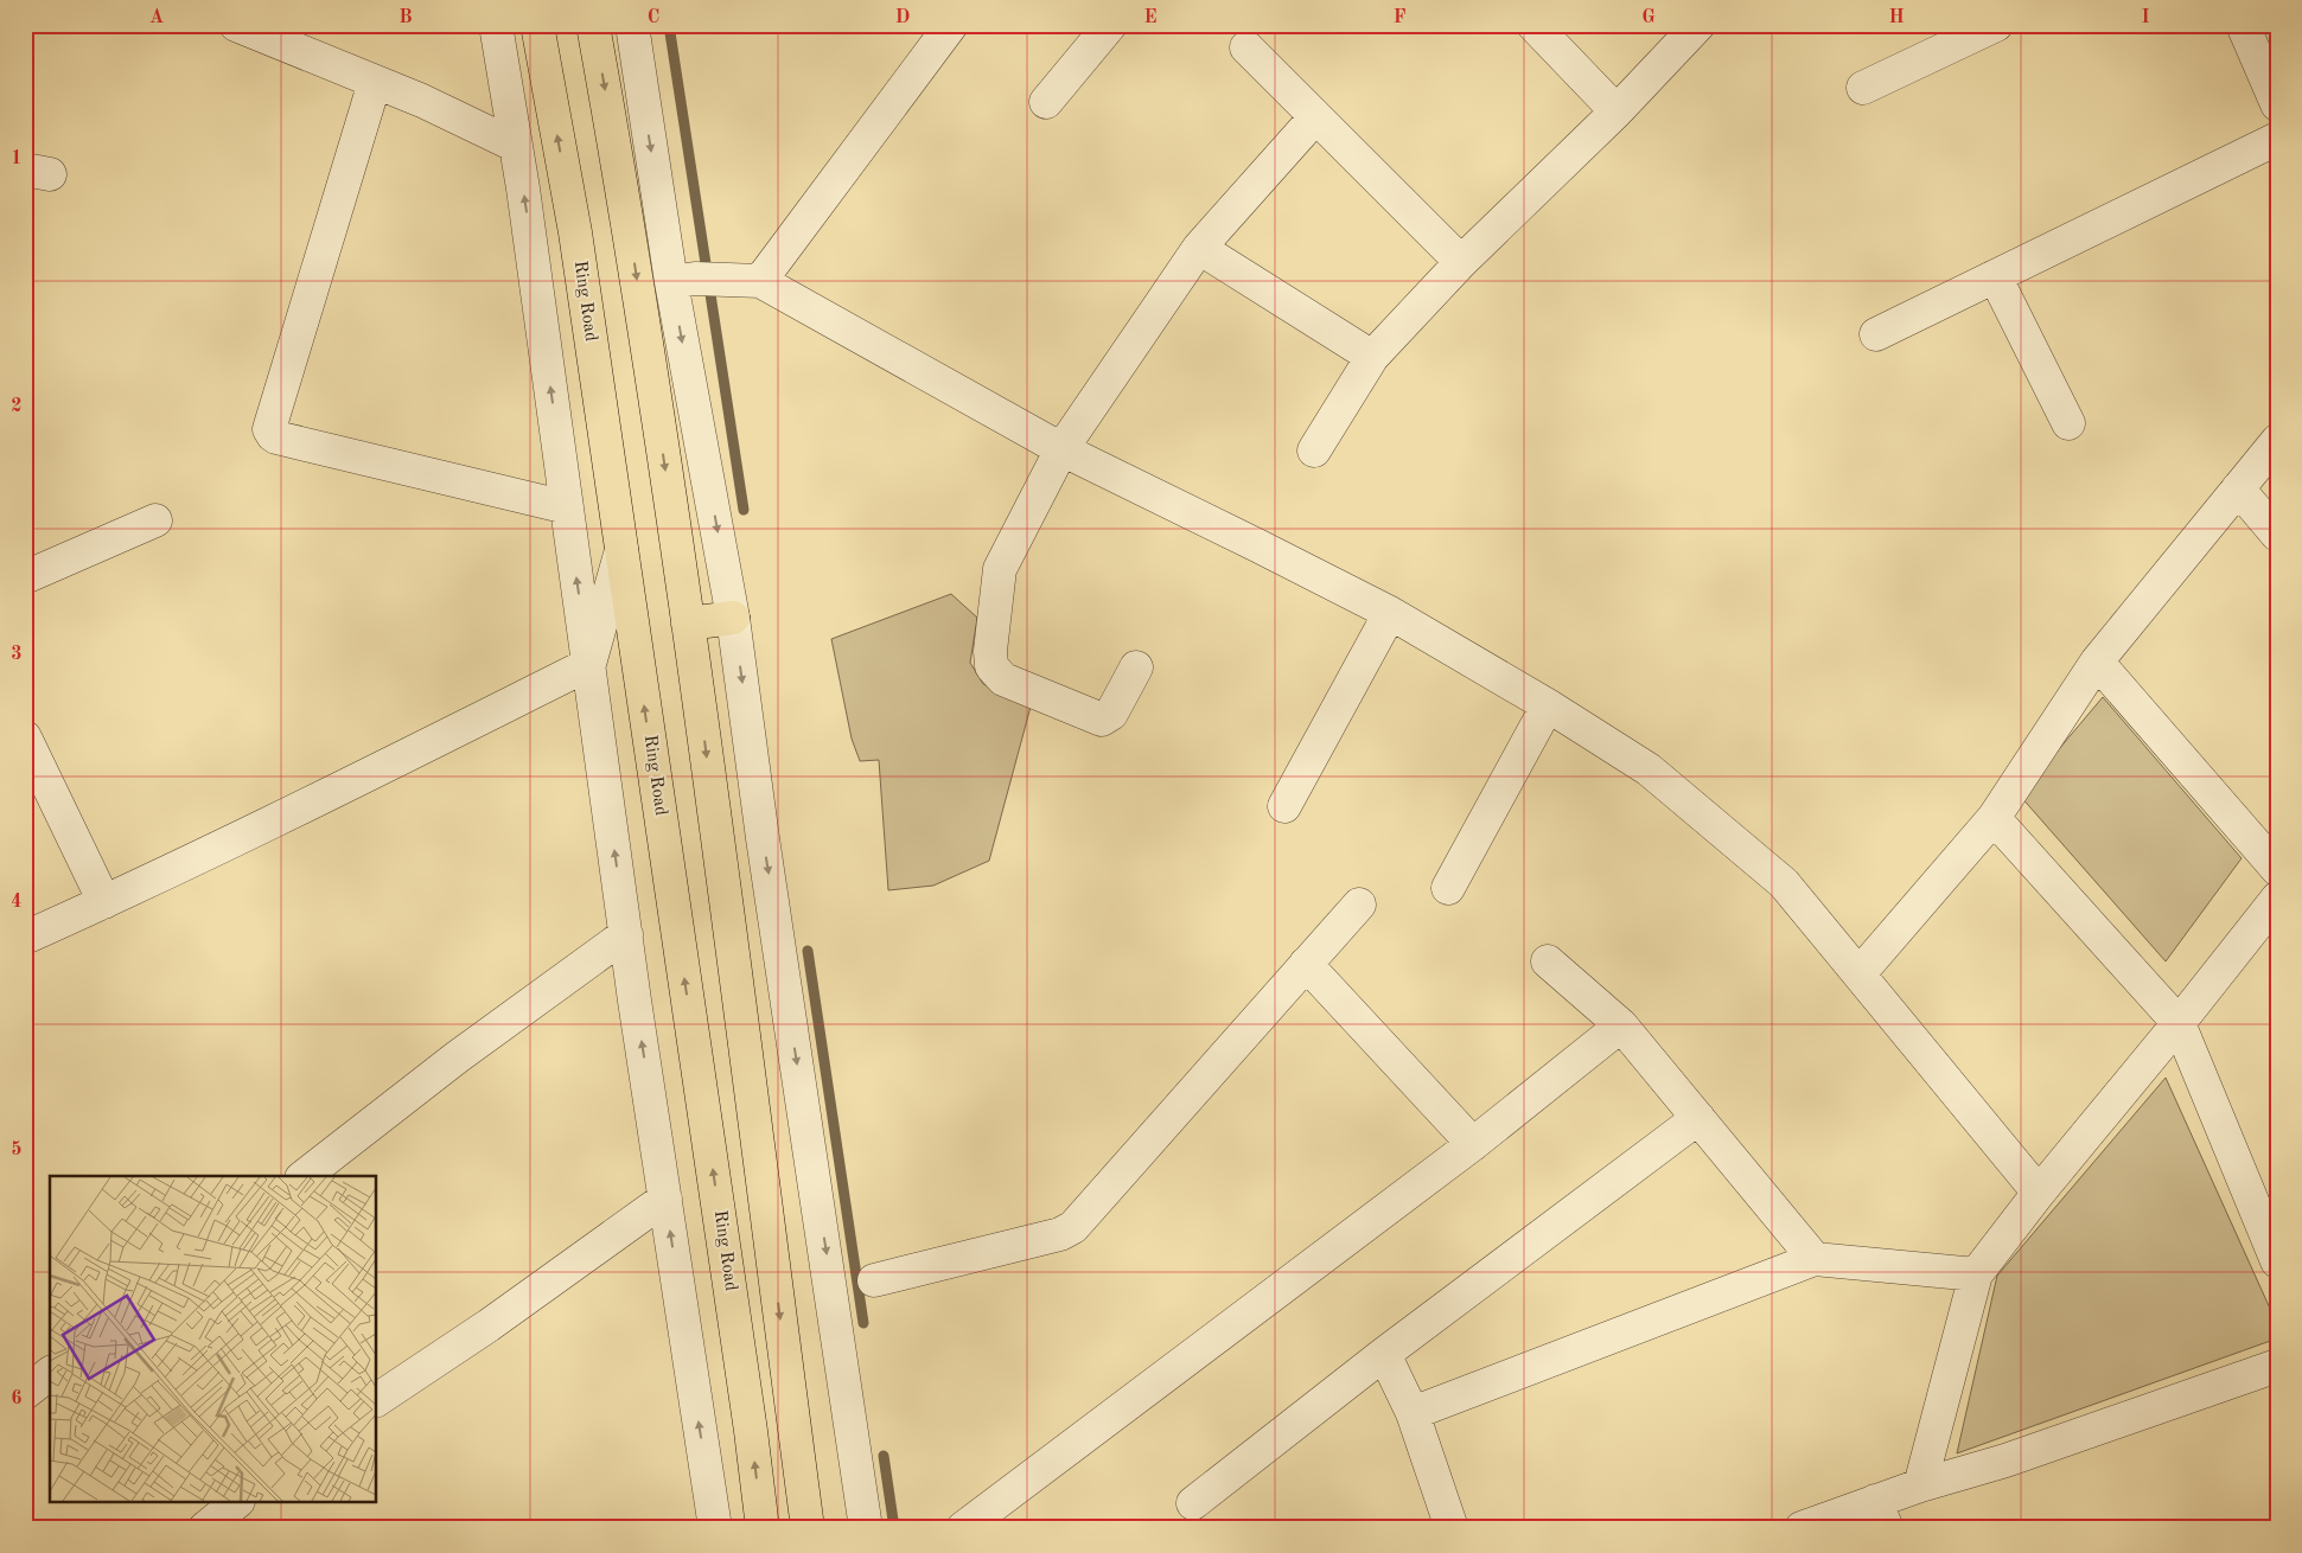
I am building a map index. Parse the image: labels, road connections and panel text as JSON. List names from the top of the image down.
{
  "streets": {
    "highway": ["Ring Road"]
  },
  "grid": {
    "columns": [
      "A",
      "B",
      "C",
      "D",
      "E",
      "F",
      "G",
      "H",
      "I"
    ],
    "rows": [
      "1",
      "2",
      "3",
      "4",
      "5",
      "6"
    ]
  }
}
